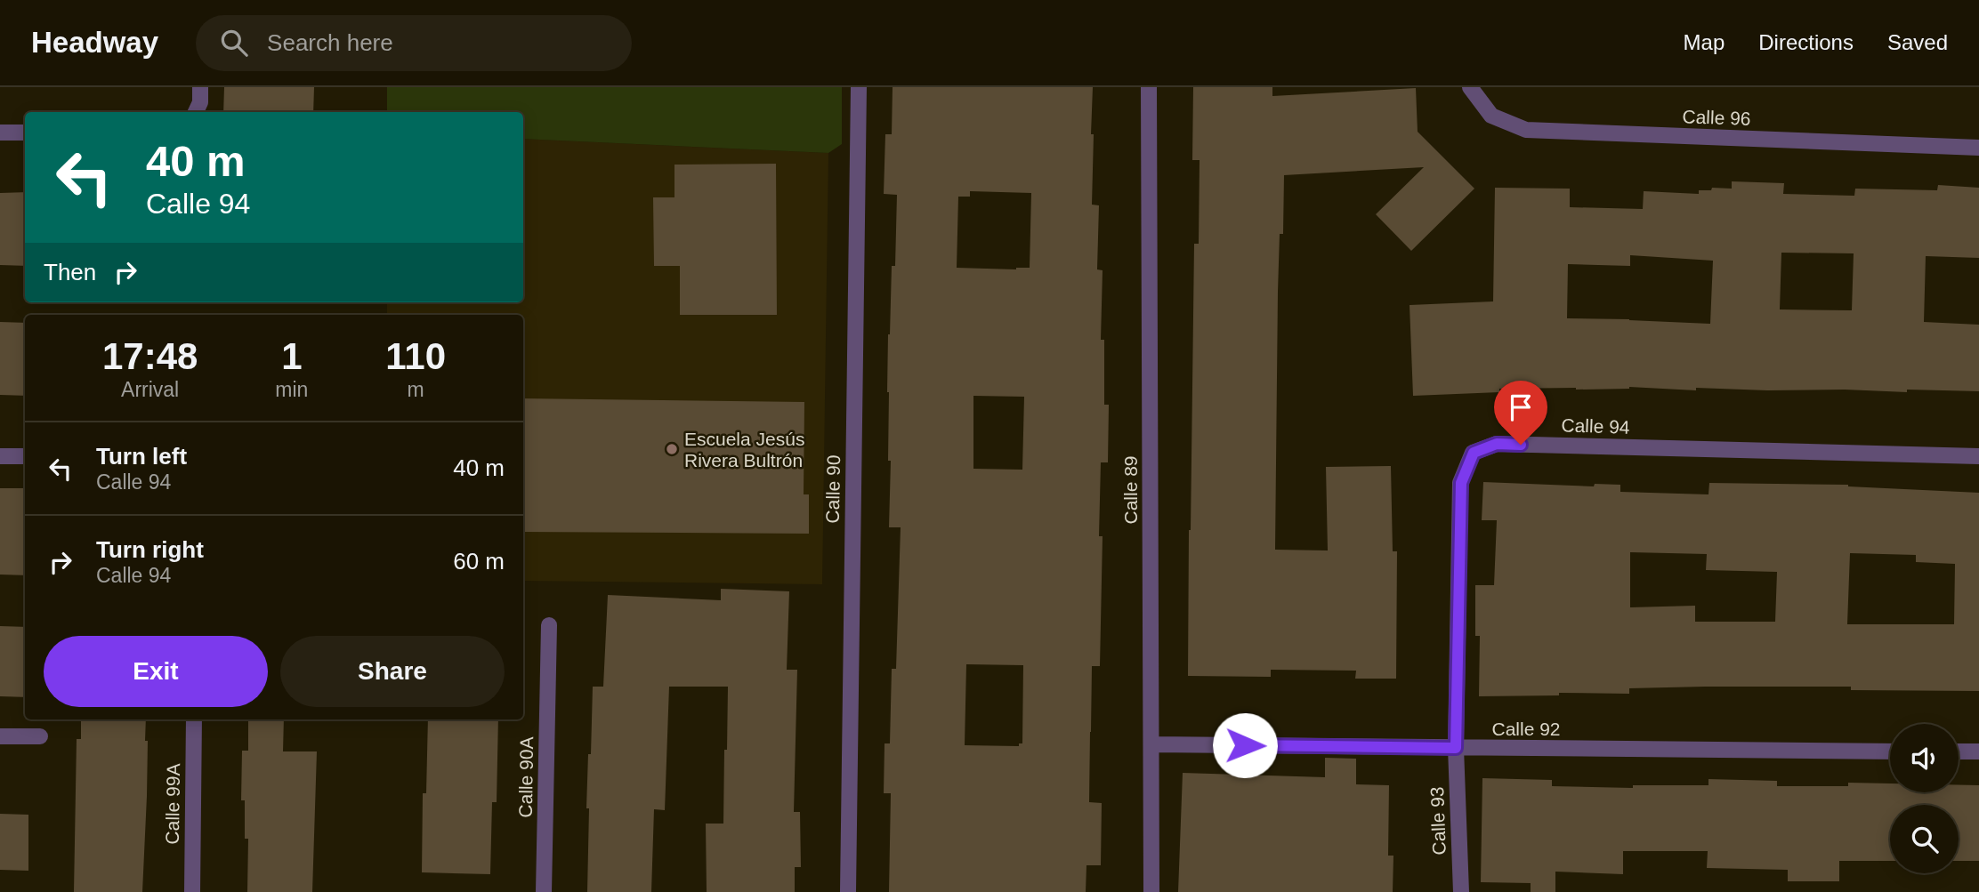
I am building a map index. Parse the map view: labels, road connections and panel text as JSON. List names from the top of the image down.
{
  "streets": {
    "street": [
      "Calle 96",
      "Calle 94",
      "Calle 90",
      "Calle 89",
      "Calle 92",
      "Calle 90A",
      "Calle 99A",
      "Calle 93"
    ]
  },
  "crossings": [
    ["Calle 94", "Calle 92"],
    ["Calle 94", "Calle 93"],
    ["Calle 89", "Calle 92"],
    ["Calle 92", "Calle 93"]
  ],
  "places": ["Escuela Jesús Rivera Bultrón"],
  "page": {
    "header": "Headway",
    "search": "Search here",
    "nav": ["Map", "Directions", "Saved"],
    "turn": ["40 m", "Calle 94"],
    "then": "Then",
    "eta": [
      "17:48",
      "Arrival",
      "1",
      "min",
      "110",
      "m"
    ],
    "list": [
      {
        "name": "Turn left",
        "note": "Calle 94",
        "value": "40 m"
      },
      {
        "name": "Turn right",
        "note": "Calle 94",
        "value": "60 m"
      }
    ],
    "buttons": ["Exit", "Share"]
  }
}
